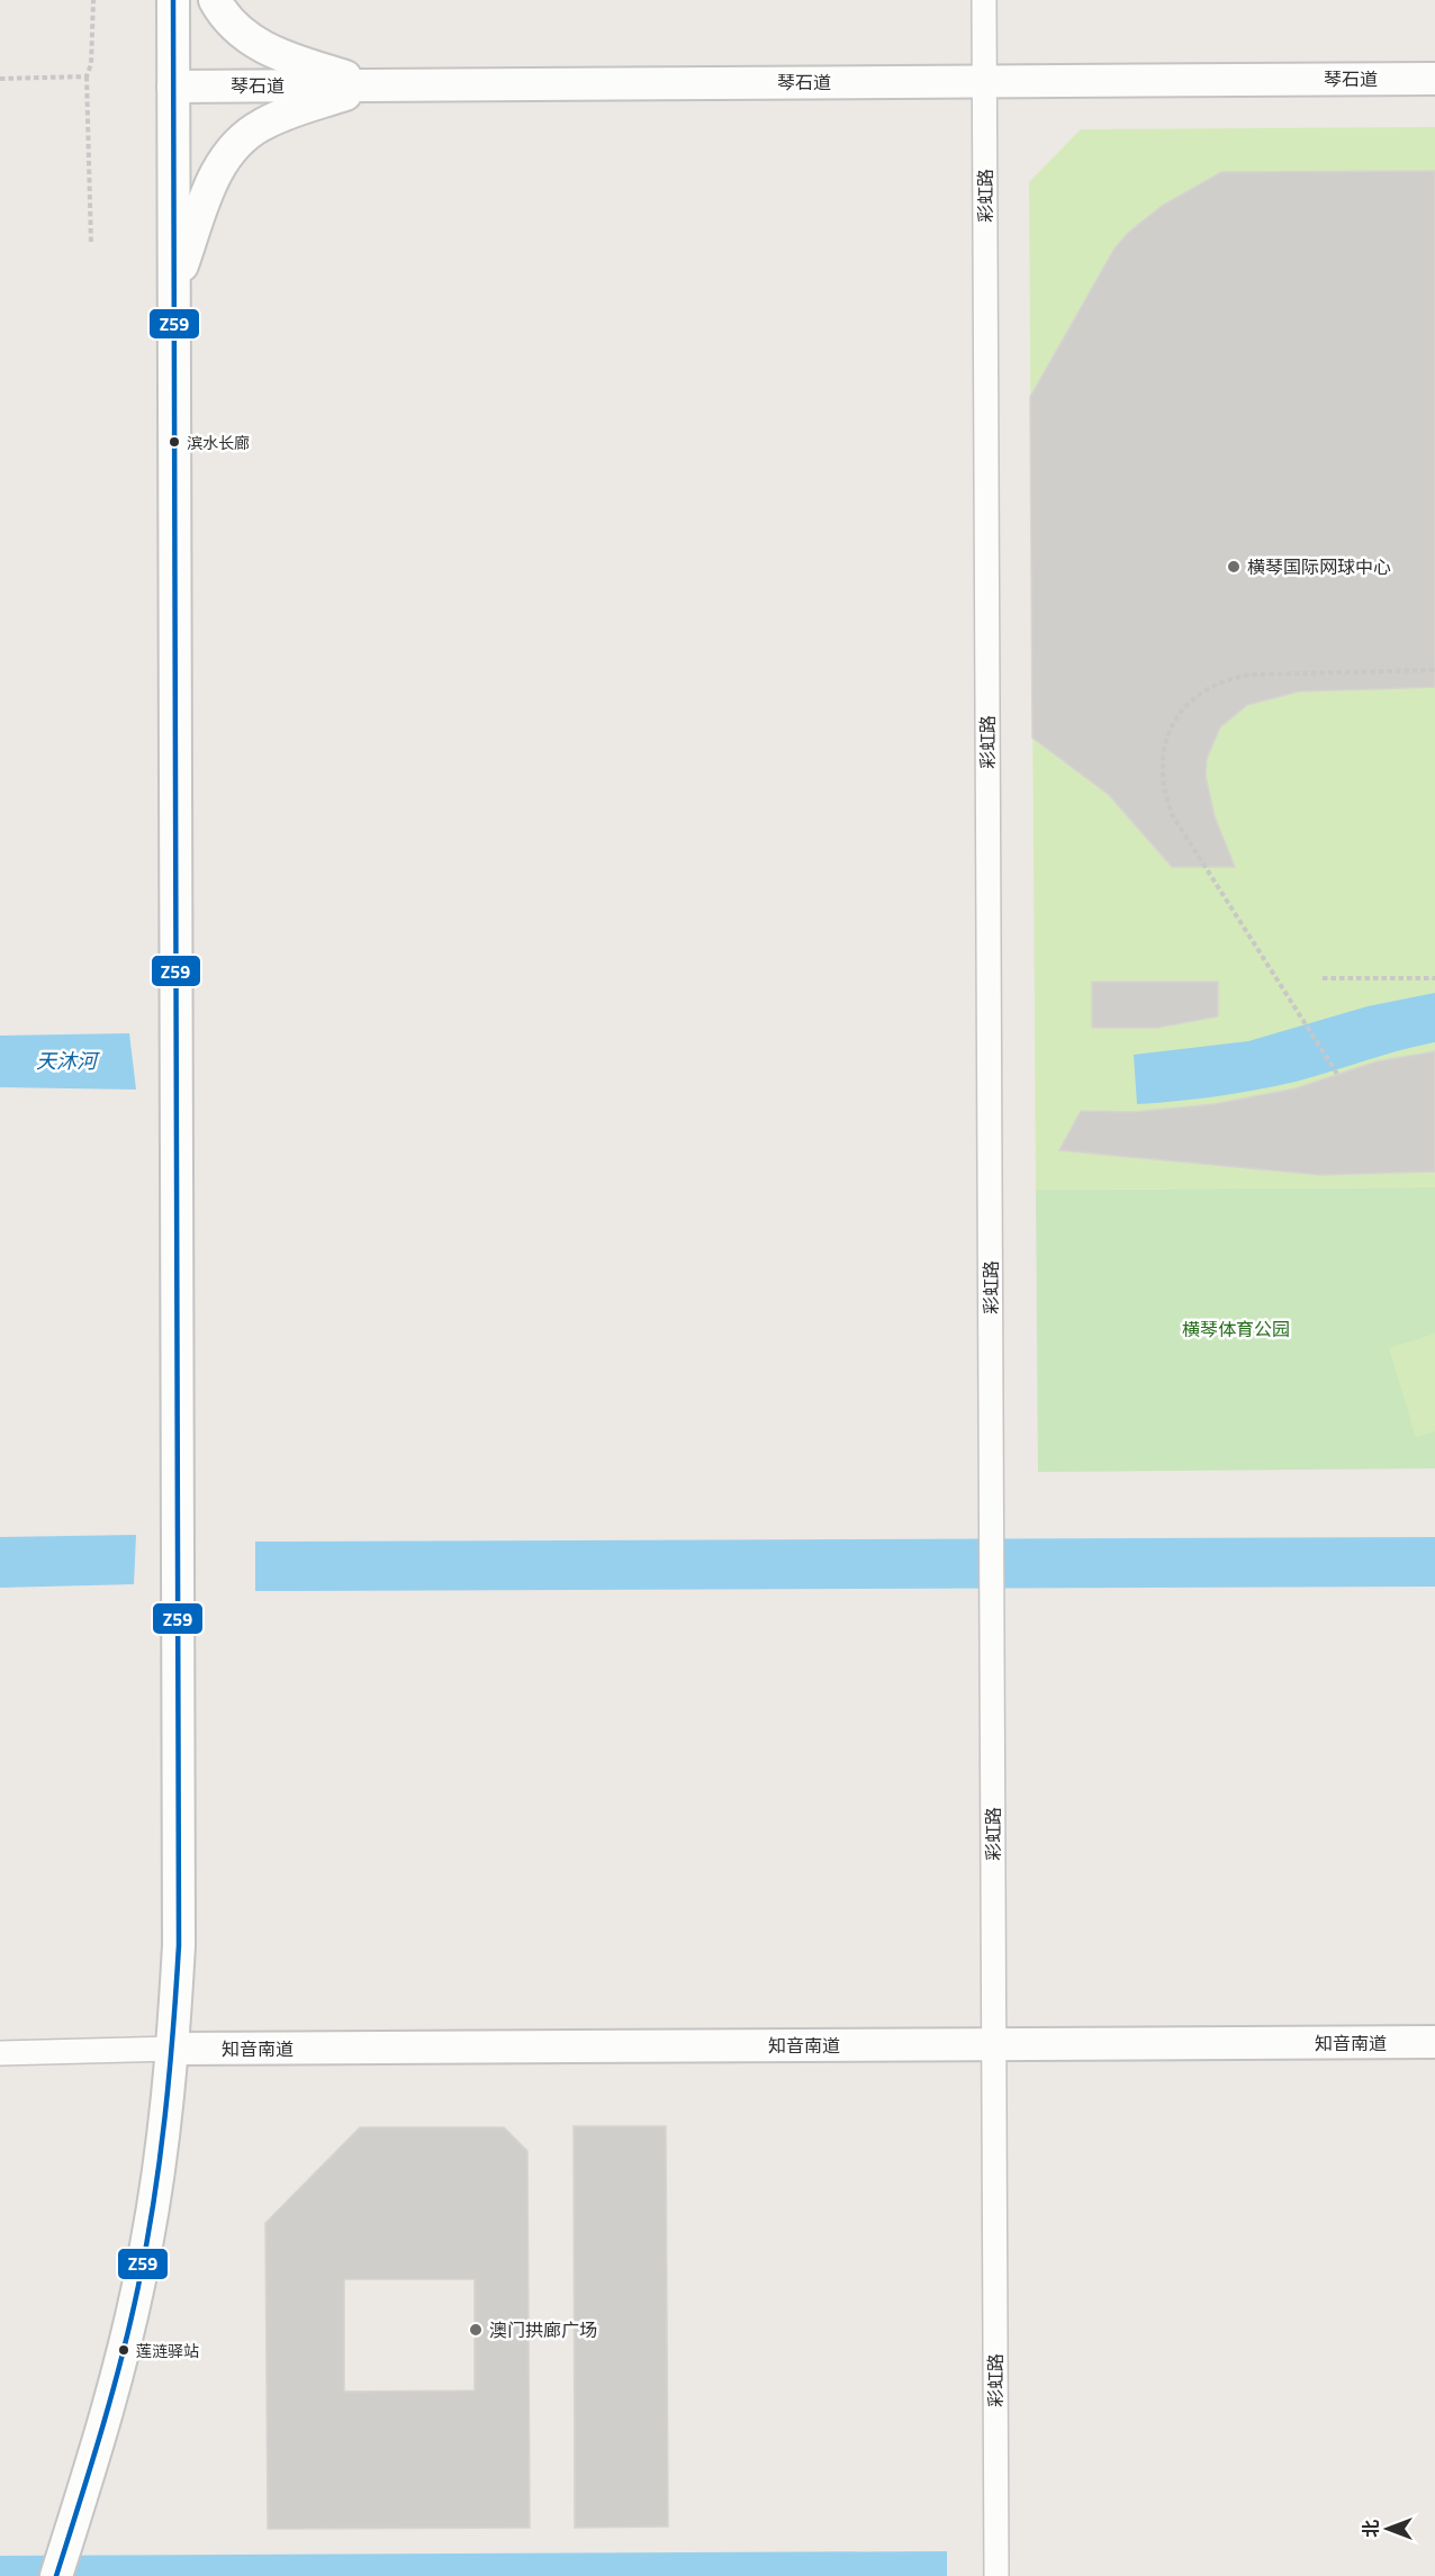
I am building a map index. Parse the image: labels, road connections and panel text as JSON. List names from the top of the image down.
{
  "streets": {
    "main road": ["琴石道", "知音南道"],
    "street": ["彩虹路"]
  },
  "crossings": [
    ["琴石道", "彩虹路"],
    ["彩虹路", "知音南道"]
  ],
  "water": ["天沐河"],
  "parks": ["横琴体育公园"],
  "places": [
    "滨水长廊",
    "横琴国际网球中心",
    "澳门拱廊广场",
    "莲涟驿站"
  ],
  "lines": ["transit line Z59"],
  "north": "left"
}
